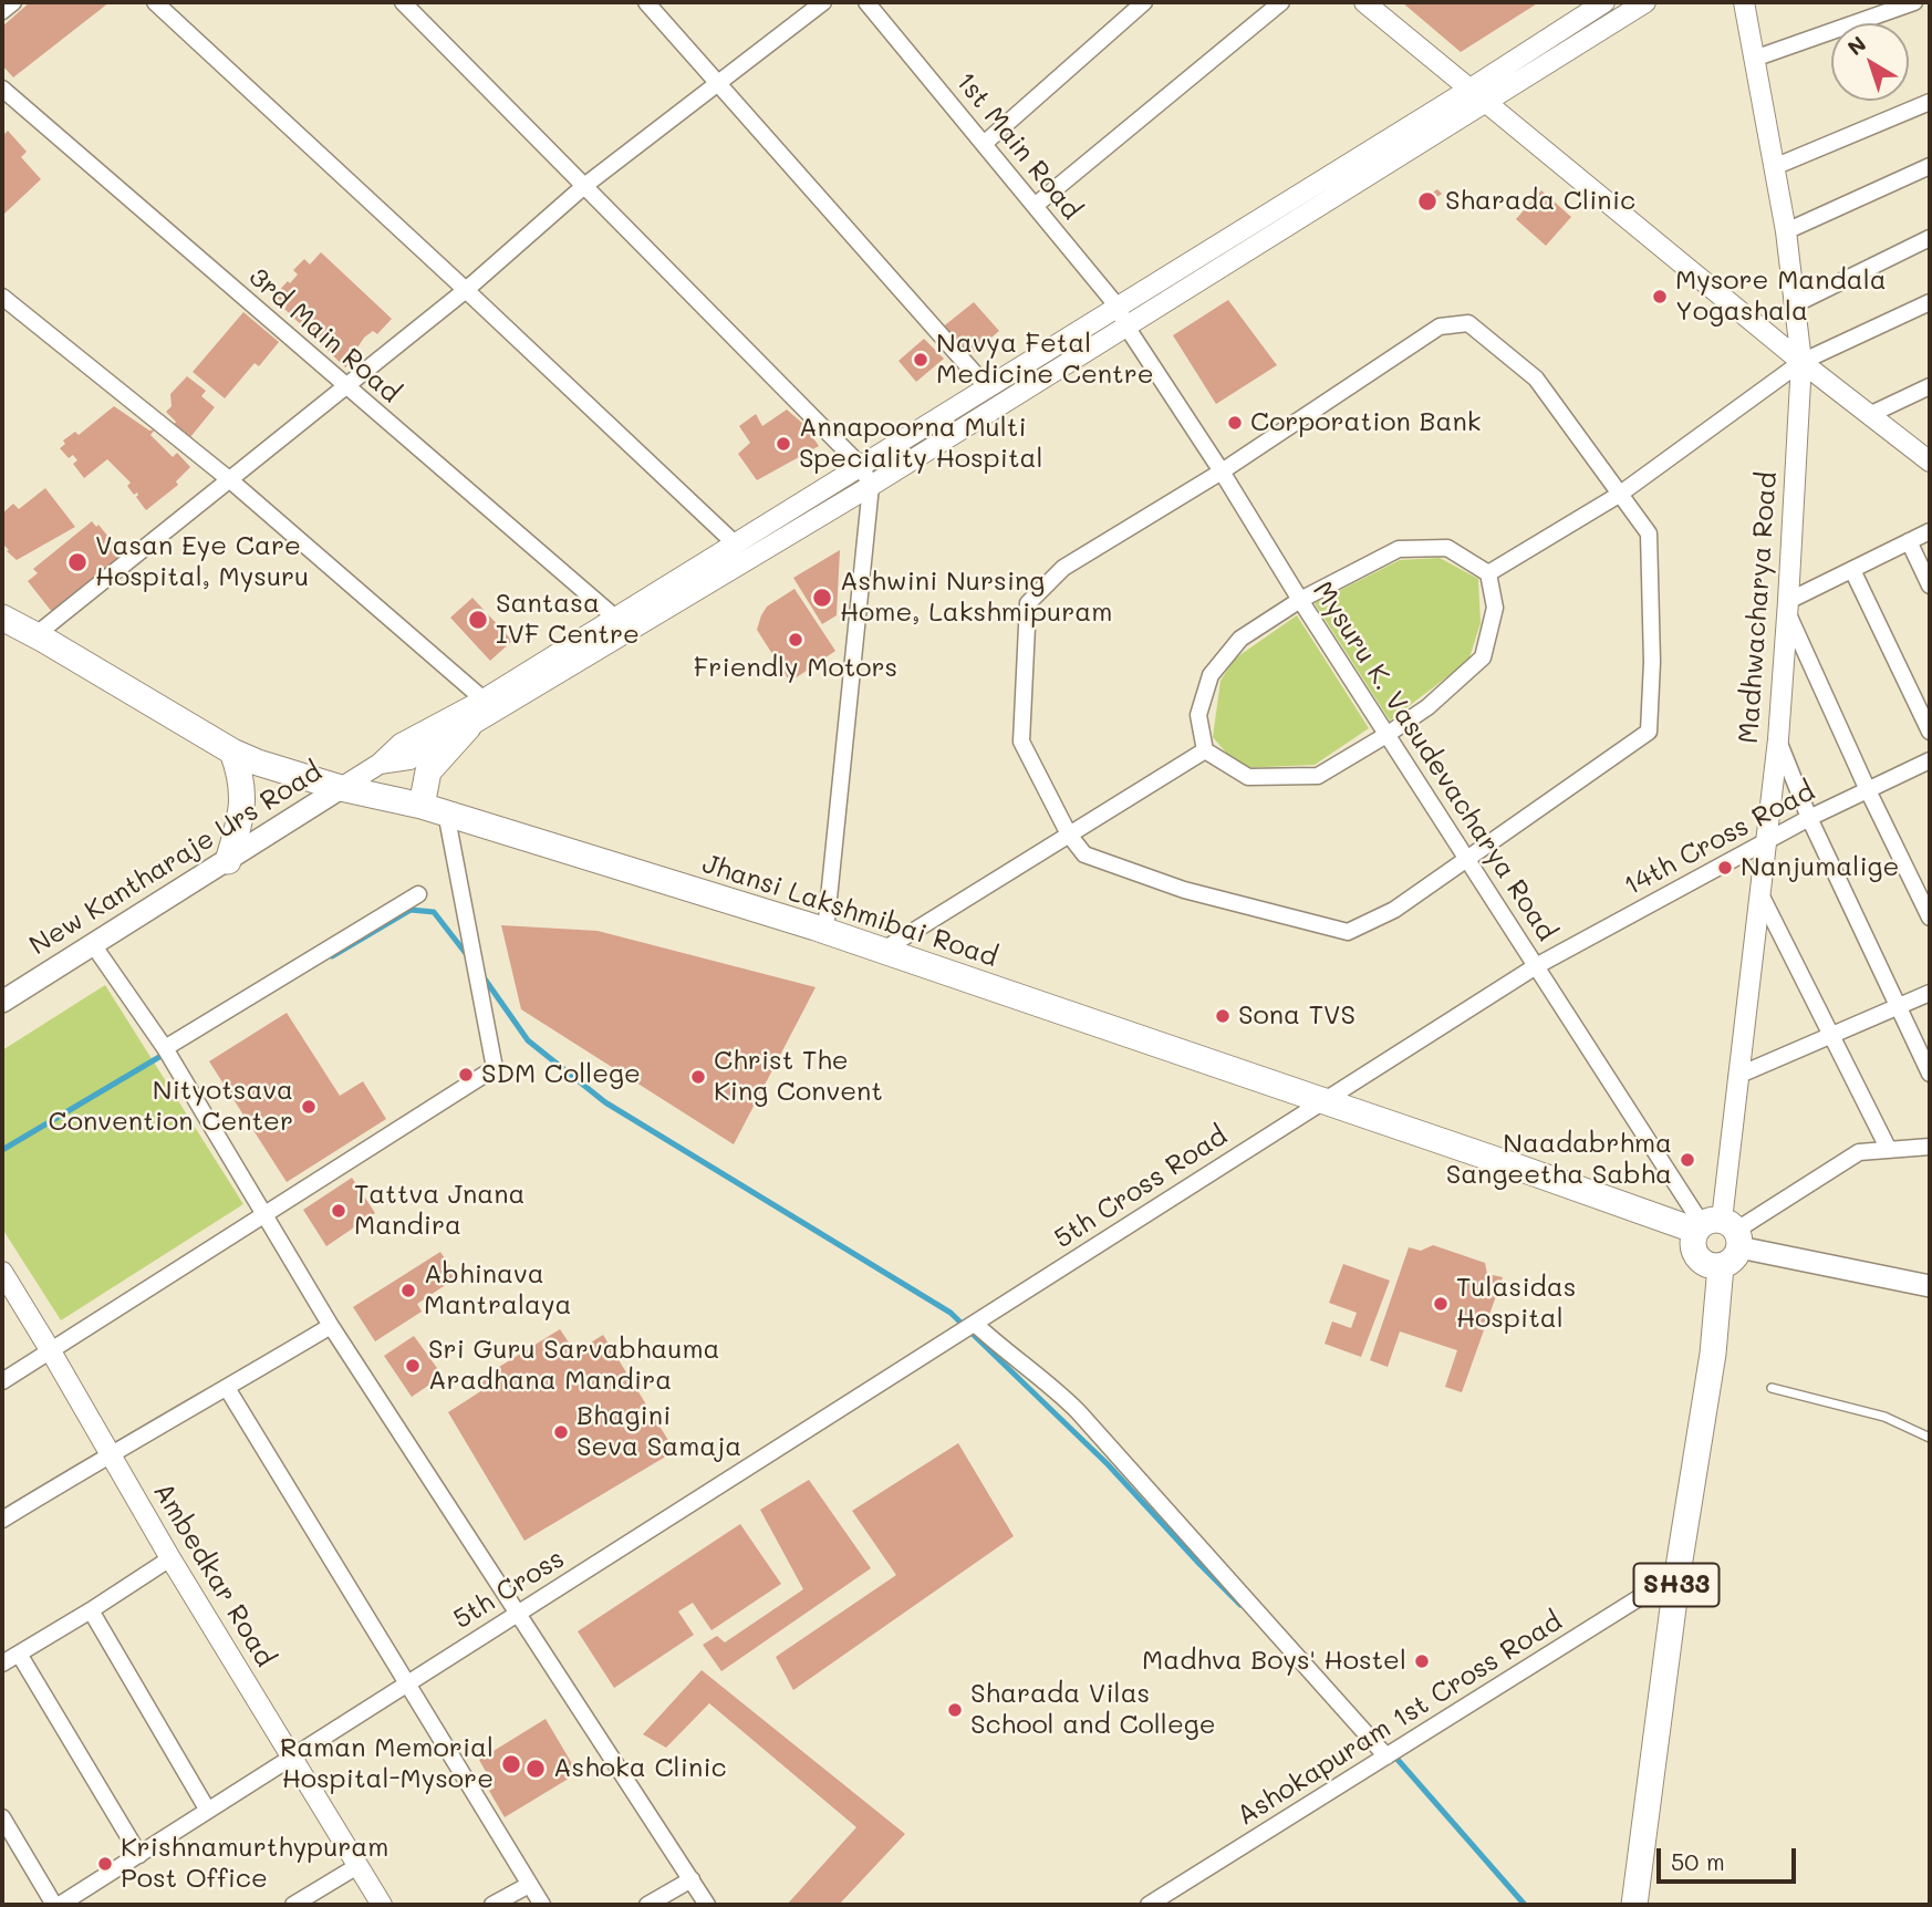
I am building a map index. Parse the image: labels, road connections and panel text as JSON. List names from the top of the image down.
{
  "streets": {
    "main road": ["New Kantharaje Urs Road", "Jhansi Lakshmibai Road", "SH33"],
    "street": [
      "1st Main Road",
      "3rd Main Road",
      "Madhwacharya Road",
      "Mysuru K. Vasudevacharya Road",
      "14th Cross Road",
      "5th Cross Road",
      "Ambedkar Road",
      "5th Cross",
      "Ashokapuram 1st Cross Road"
    ]
  },
  "crossings": [
    ["1st Main Road", "Mysuru K. Vasudevacharya Road"],
    ["Madhwacharya Road", "Mysuru K. Vasudevacharya Road"],
    ["Madhwacharya Road", "14th Cross Road"],
    ["Madhwacharya Road", "Jhansi Lakshmibai Road"],
    ["Mysuru K. Vasudevacharya Road", "14th Cross Road"],
    ["Mysuru K. Vasudevacharya Road", "Jhansi Lakshmibai Road"],
    ["14th Cross Road", "Jhansi Lakshmibai Road"],
    ["14th Cross Road", "5th Cross Road"],
    ["New Kantharaje Urs Road", "Jhansi Lakshmibai Road"],
    ["Jhansi Lakshmibai Road", "5th Cross Road"],
    ["5th Cross Road", "5th Cross"],
    ["Ambedkar Road", "5th Cross"],
    ["SH33", "Ashokapuram 1st Cross Road"]
  ],
  "places": [
    "Sharada Clinic",
    "Mysore Mandala Yogashala",
    "Navya Fetal Medicine Centre",
    "Corporation Bank",
    "Annapoorna Multi Speciality Hospital",
    "Vasan Eye Care Hospital, Mysuru",
    "Ashwini Nursing Home, Lakshmipuram",
    "Santasa IVF Centre",
    "Friendly Motors",
    "Nanjumalige",
    "Sona TVS",
    "SDM College",
    "Christ The King Convent",
    "Nityotsava Convention Center",
    "Naadabrhma Sangeetha Sabha",
    "Tattva Jnana Mandira",
    "Abhinava Mantralaya",
    "Tulasidas Hospital",
    "Sri Guru Sarvabhauma Aradhana Mandira",
    "Bhagini Seva Samaja",
    "Madhva Boys' Hostel",
    "Sharada Vilas School and College",
    "Raman Memorial Hospital-Mysore",
    "Ashoka Clinic",
    "Krishnamurthypuram Post Office"
  ],
  "scale_bar": "50 m",
  "north": "top left"
}
